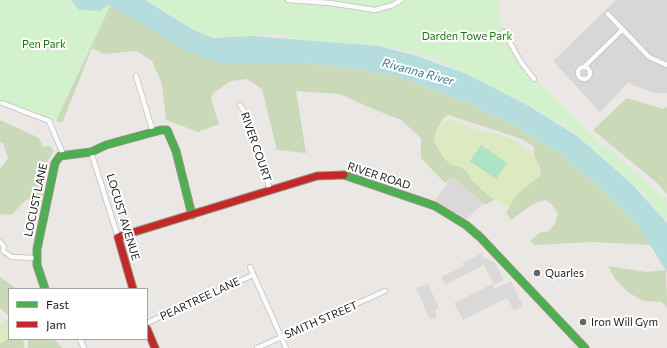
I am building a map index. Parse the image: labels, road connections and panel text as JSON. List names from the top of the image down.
{
  "streets": {
    "street": [
      "RIVER COURT",
      "RIVER ROAD",
      "LOCUST LANE",
      "LOCUST AVENUE",
      "PEARTREE LANE",
      "SMITH STREET"
    ]
  },
  "crossings": [
    ["RIVER COURT", "RIVER ROAD"],
    ["RIVER ROAD", "LOCUST AVENUE"]
  ],
  "water": ["Rivanna River"],
  "parks": ["Darden Towe Park", "Pen Park"],
  "places": ["Quarles", "Iron Will Gym"],
  "legend": ["Fast", "Jam"]
}
